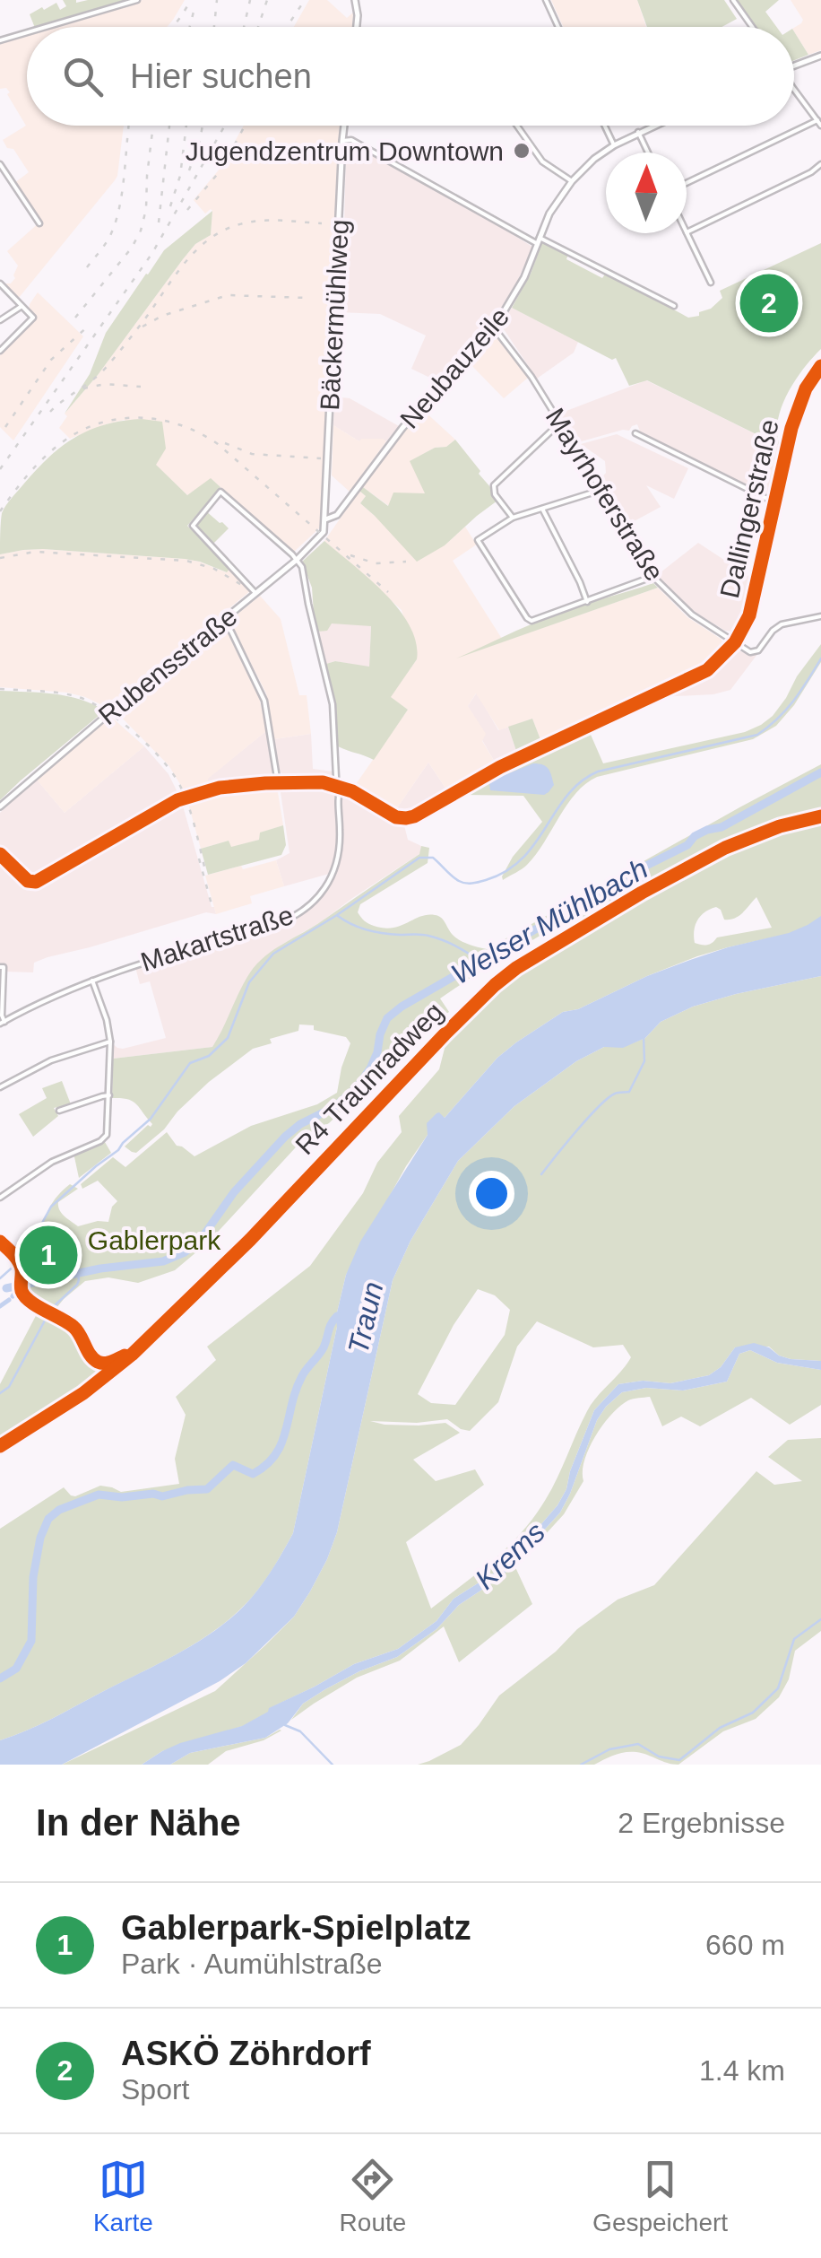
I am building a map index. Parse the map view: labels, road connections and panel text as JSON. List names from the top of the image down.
{
  "streets": {
    "street": [
      "Bäckermühlweg",
      "Neubauzeile",
      "Mayrhoferstraße",
      "Dallingerstraße",
      "Rubensstraße",
      "Makartstraße"
    ],
    "cycle path": ["R4 Traunradweg"]
  },
  "crossings": [
    ["Bäckermühlweg", "Neubauzeile"],
    ["Bäckermühlweg", "Rubensstraße"],
    ["Neubauzeile", "Mayrhoferstraße"],
    ["Neubauzeile", "Rubensstraße"],
    ["Mayrhoferstraße", "Dallingerstraße"],
    ["Dallingerstraße", "Makartstraße"]
  ],
  "water": ["Welser Mühlbach", "Traun", "Krems"],
  "parks": ["Gablerpark"],
  "places": ["Jugendzentrum Downtown"],
  "north": "top",
  "page": {
    "search": "Hier suchen",
    "pins": ["2", "1"],
    "heading": ["In der Nähe", "2 Ergebnisse"],
    "list": [
      {
        "mark": "1",
        "name": "Gablerpark-Spielplatz",
        "note": "Park · Aumühlstraße",
        "value": "660 m"
      },
      {
        "mark": "2",
        "name": "ASKÖ Zöhrdorf",
        "note": "Sport",
        "value": "1.4 km"
      }
    ],
    "nav": ["Karte", "Route", "Gespeichert"]
  }
}
